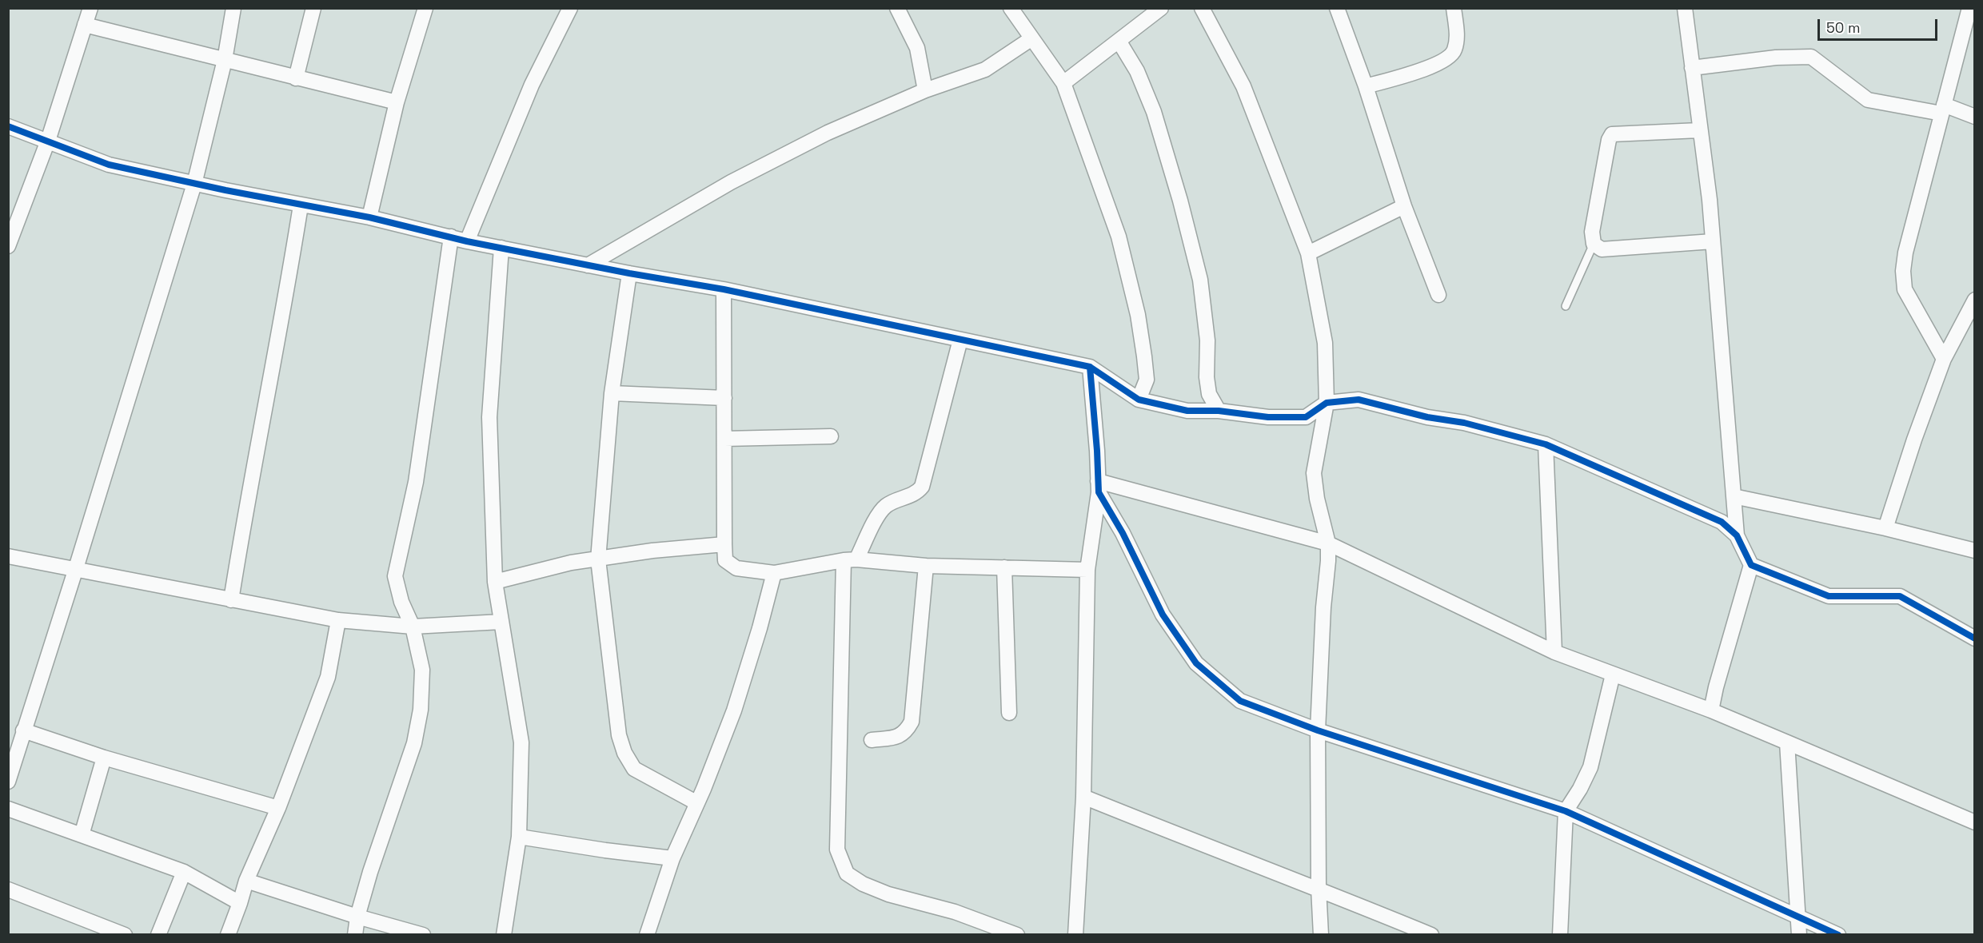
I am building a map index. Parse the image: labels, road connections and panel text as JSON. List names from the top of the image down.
{
  "scale_bar": "50 m"
}
